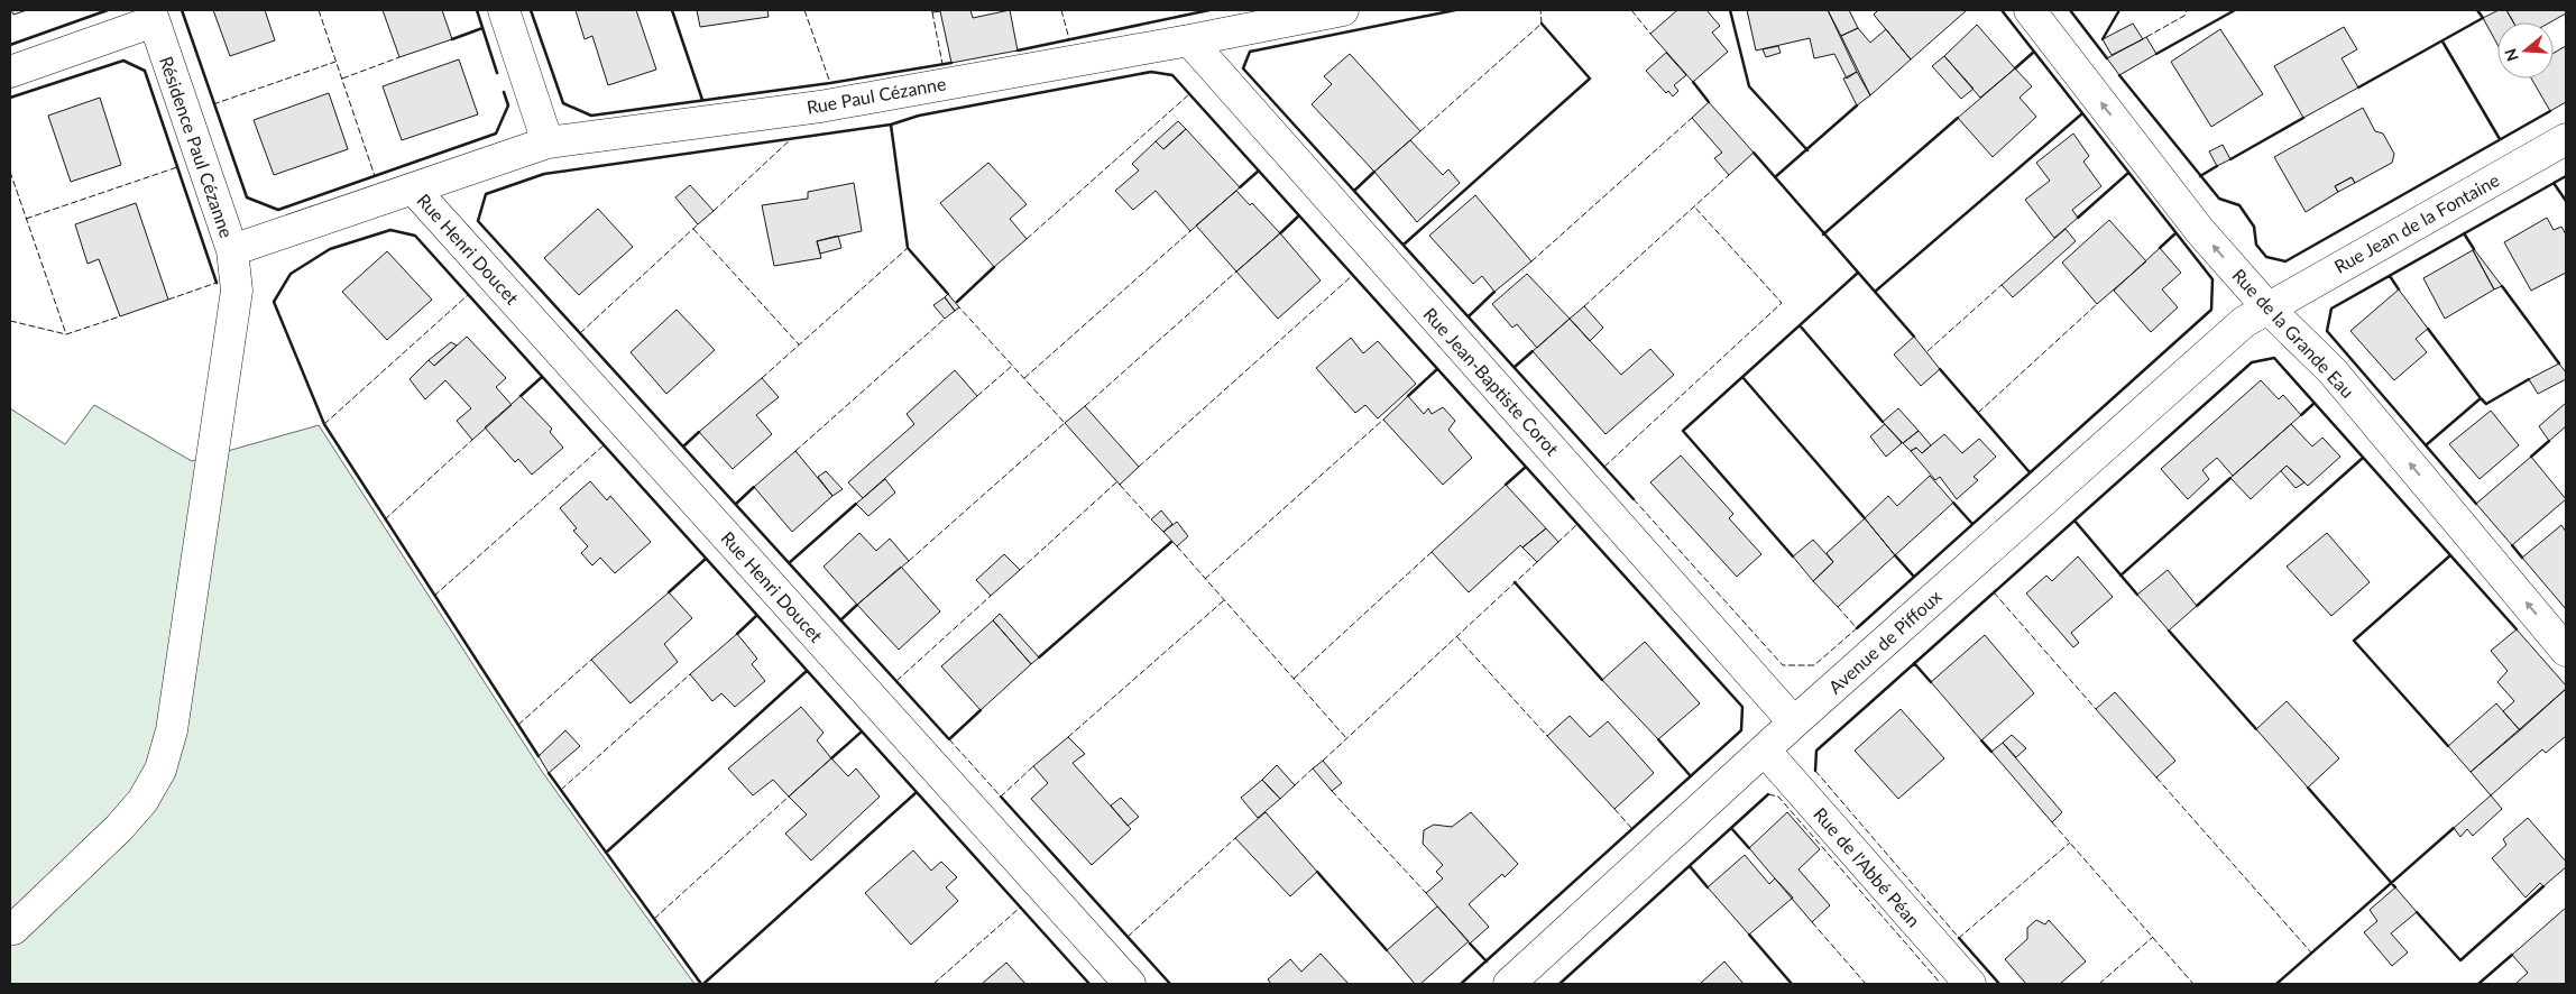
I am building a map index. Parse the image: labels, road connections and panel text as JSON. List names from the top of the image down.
{
  "streets": {
    "street": [
      "Rue Paul Cézanne",
      "Résidence Paul Cézanne",
      "Rue Jean de la Fontaine",
      "Rue Henri Doucet",
      "Rue de la Grande Eau",
      "Rue Jean-Baptiste Corot",
      "Avenue de Piffoux",
      "Rue de l'Abbé Péan"
    ]
  },
  "crossings": [
    ["Rue Paul Cézanne", "Résidence Paul Cézanne"],
    ["Rue Paul Cézanne", "Rue Henri Doucet"],
    ["Rue Paul Cézanne", "Rue Jean-Baptiste Corot"],
    ["Résidence Paul Cézanne", "Rue Henri Doucet"],
    ["Rue Jean de la Fontaine", "Rue de la Grande Eau"],
    ["Rue Jean de la Fontaine", "Avenue de Piffoux"],
    ["Rue de la Grande Eau", "Avenue de Piffoux"],
    ["Rue Jean-Baptiste Corot", "Avenue de Piffoux"],
    ["Avenue de Piffoux", "Rue de l'Abbé Péan"]
  ],
  "one_way": ["Rue de la Grande Eau"],
  "north": "left"
}
